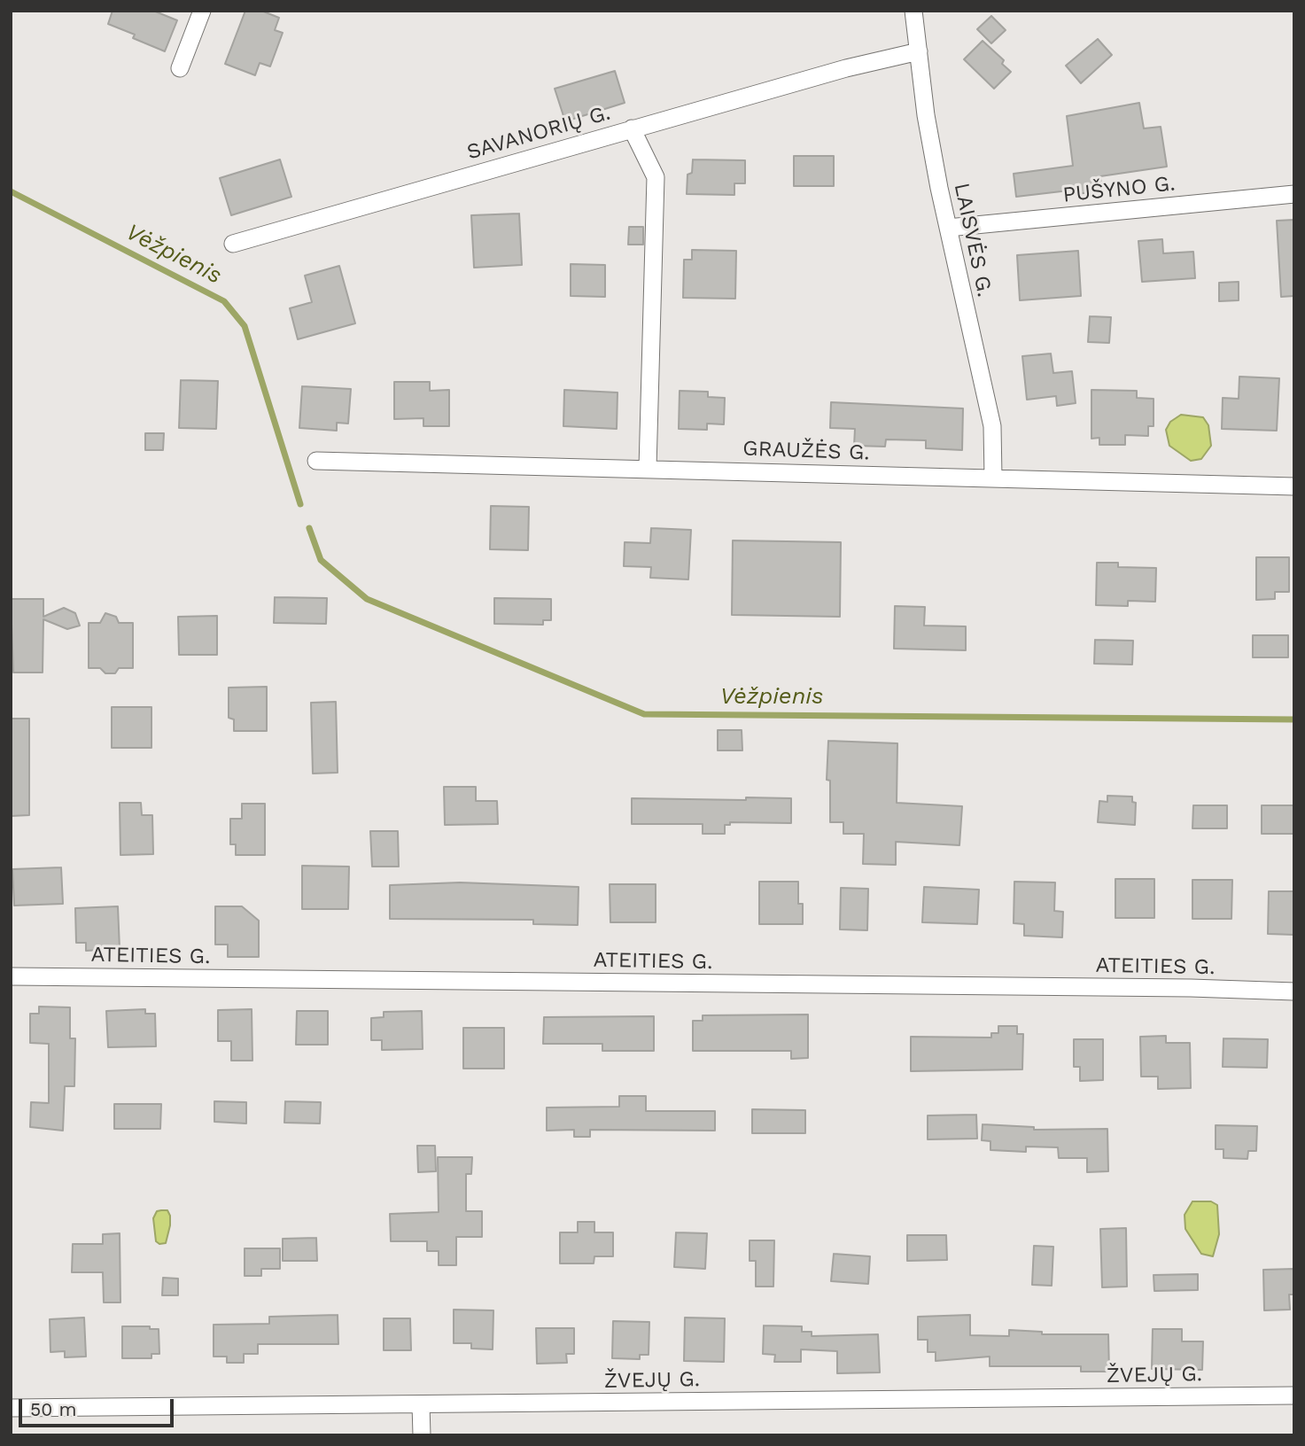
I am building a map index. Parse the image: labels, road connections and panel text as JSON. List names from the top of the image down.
{
  "streets": {
    "street": [
      "SAVANORIŲ G.",
      "PUŠYNO G.",
      "LAISVĖS G.",
      "GRAUŽĖS G.",
      "ATEITIES G.",
      "ŽVEJŲ G."
    ]
  },
  "crossings": [
    ["SAVANORIŲ G.", "GRAUŽĖS G."],
    ["PUŠYNO G.", "LAISVĖS G."],
    ["LAISVĖS G.", "GRAUŽĖS G."]
  ],
  "water": ["Vėžpienis"],
  "scale_bar": "50 m"
}
